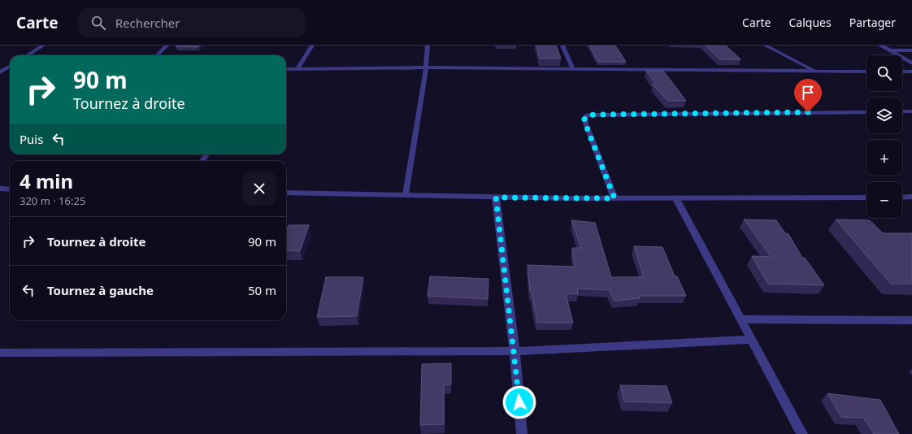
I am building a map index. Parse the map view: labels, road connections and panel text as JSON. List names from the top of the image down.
{
  "page": {
    "header": "Carte",
    "search": "Rechercher",
    "nav": ["Carte", "Calques", "Partager"],
    "map_buttons": ["+", "−"],
    "turn": ["90 m", "Tournez à droite"],
    "then": "Puis",
    "heading": ["4 min", "320 m · 16:25"],
    "list": [
      {
        "name": "Tournez à droite",
        "value": "90 m"
      },
      {
        "name": "Tournez à gauche",
        "value": "50 m"
      }
    ]
  }
}
